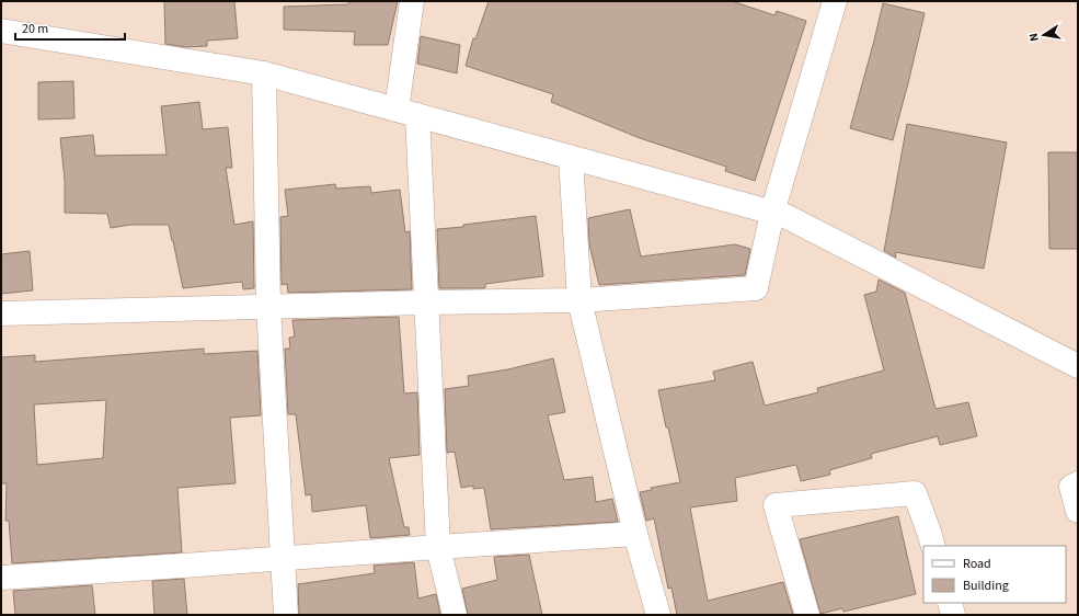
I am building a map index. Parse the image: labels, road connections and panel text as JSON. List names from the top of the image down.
{
  "legend": ["Road", "Building"],
  "scale_bar": "20 m",
  "north": "left"
}
